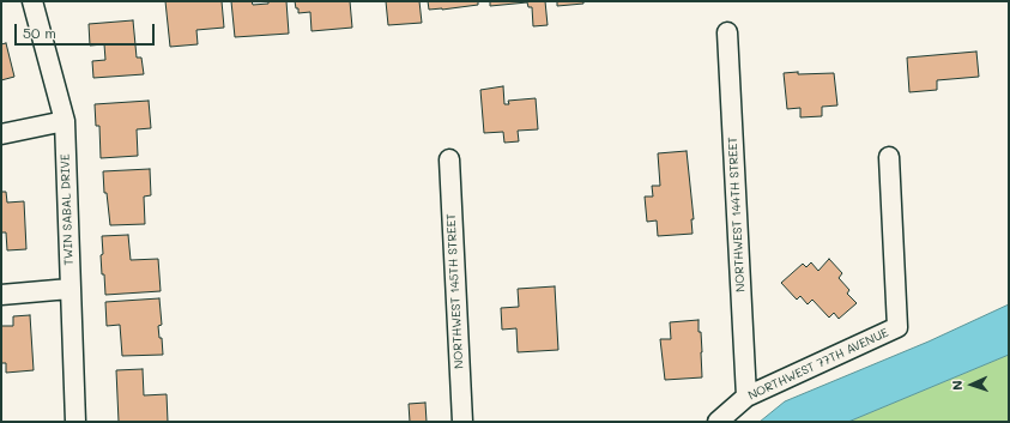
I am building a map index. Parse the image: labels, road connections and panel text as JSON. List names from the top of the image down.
{
  "streets": {
    "street": [
      "TWIN SABAL DRIVE",
      "NORTHWEST 144TH STREET",
      "NORTHWEST 145TH STREET",
      "NORTHWEST 77TH AVENUE"
    ]
  },
  "crossings": [
    ["NORTHWEST 144TH STREET", "NORTHWEST 77TH AVENUE"]
  ],
  "scale_bar": "50 m",
  "north": "left"
}
